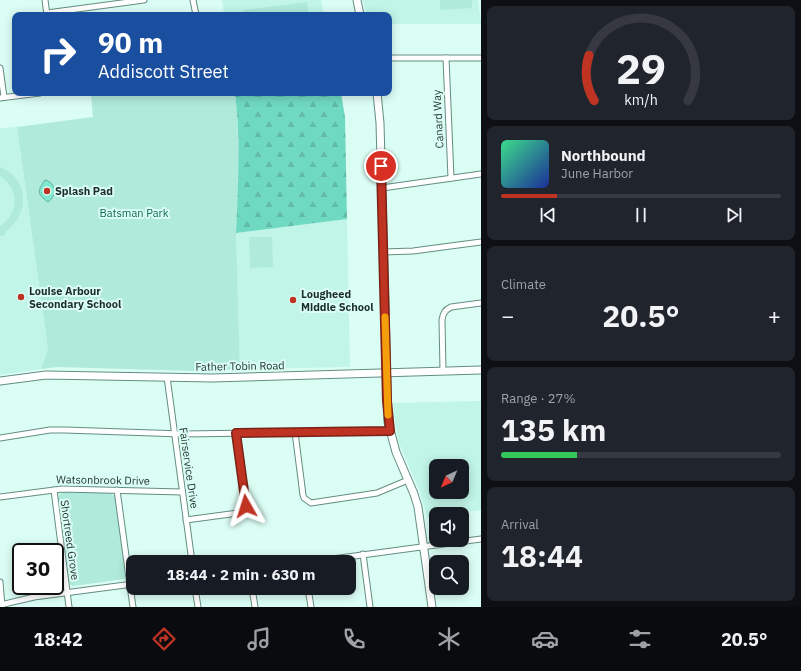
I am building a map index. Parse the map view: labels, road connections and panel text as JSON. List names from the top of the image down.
{
  "streets": {
    "street": [
      "Canard Way",
      "Father Tobin Road",
      "Fairservice Drive",
      "Watsonbrook Drive",
      "Shortreed Grove"
    ]
  },
  "crossings": [
    ["Father Tobin Road", "Fairservice Drive"],
    ["Fairservice Drive", "Watsonbrook Drive"],
    ["Watsonbrook Drive", "Shortreed Grove"]
  ],
  "parks": ["Batsman Park"],
  "places": ["Splash Pad", "Louise Arbour Secondary School", "Lougheed Middle School"],
  "north": "bottom left",
  "page": {
    "turn": ["90 m", "Addiscott Street"],
    "song": ["Northbound", "June Harbor"],
    "tile": [
      "Climate",
      ["Range · 27%", "135 km"],
      ["Arrival", "18:44"]
    ],
    "heat": ["−", "20.5°", "+"],
    "limit": "30",
    "trip": "18:44 · 2 min · 630 m",
    "tabs": ["18:42", "20.5°"],
    "gauge": ["29", "km/h"]
  }
}
